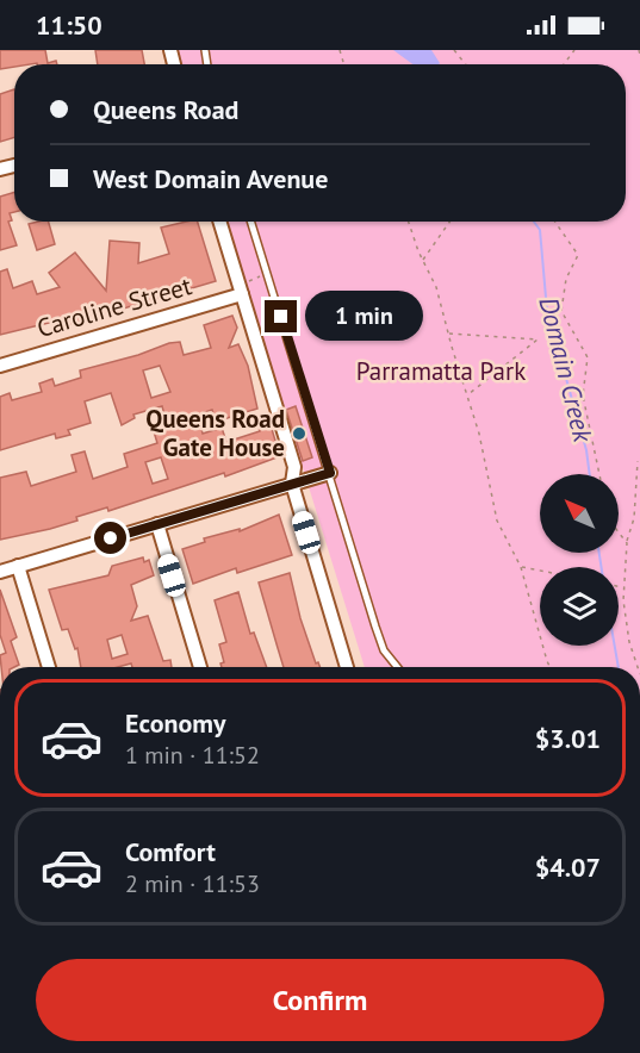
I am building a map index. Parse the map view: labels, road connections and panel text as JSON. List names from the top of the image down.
{
  "streets": {
    "street": ["Caroline Street"]
  },
  "water": ["Domain Creek"],
  "parks": ["Parramatta Park"],
  "places": ["Queens Road Gate House"],
  "north": "top left",
  "page": {
    "status": "11:50",
    "banner": ["Queens Road", "West Domain Avenue"],
    "bubble": "1 min",
    "list": [
      {
        "name": "Economy",
        "note": "1 min · 11:52",
        "value": "$3.01"
      },
      {
        "name": "Comfort",
        "note": "2 min · 11:53",
        "value": "$4.07"
      }
    ],
    "buttons": "Confirm"
  }
}
